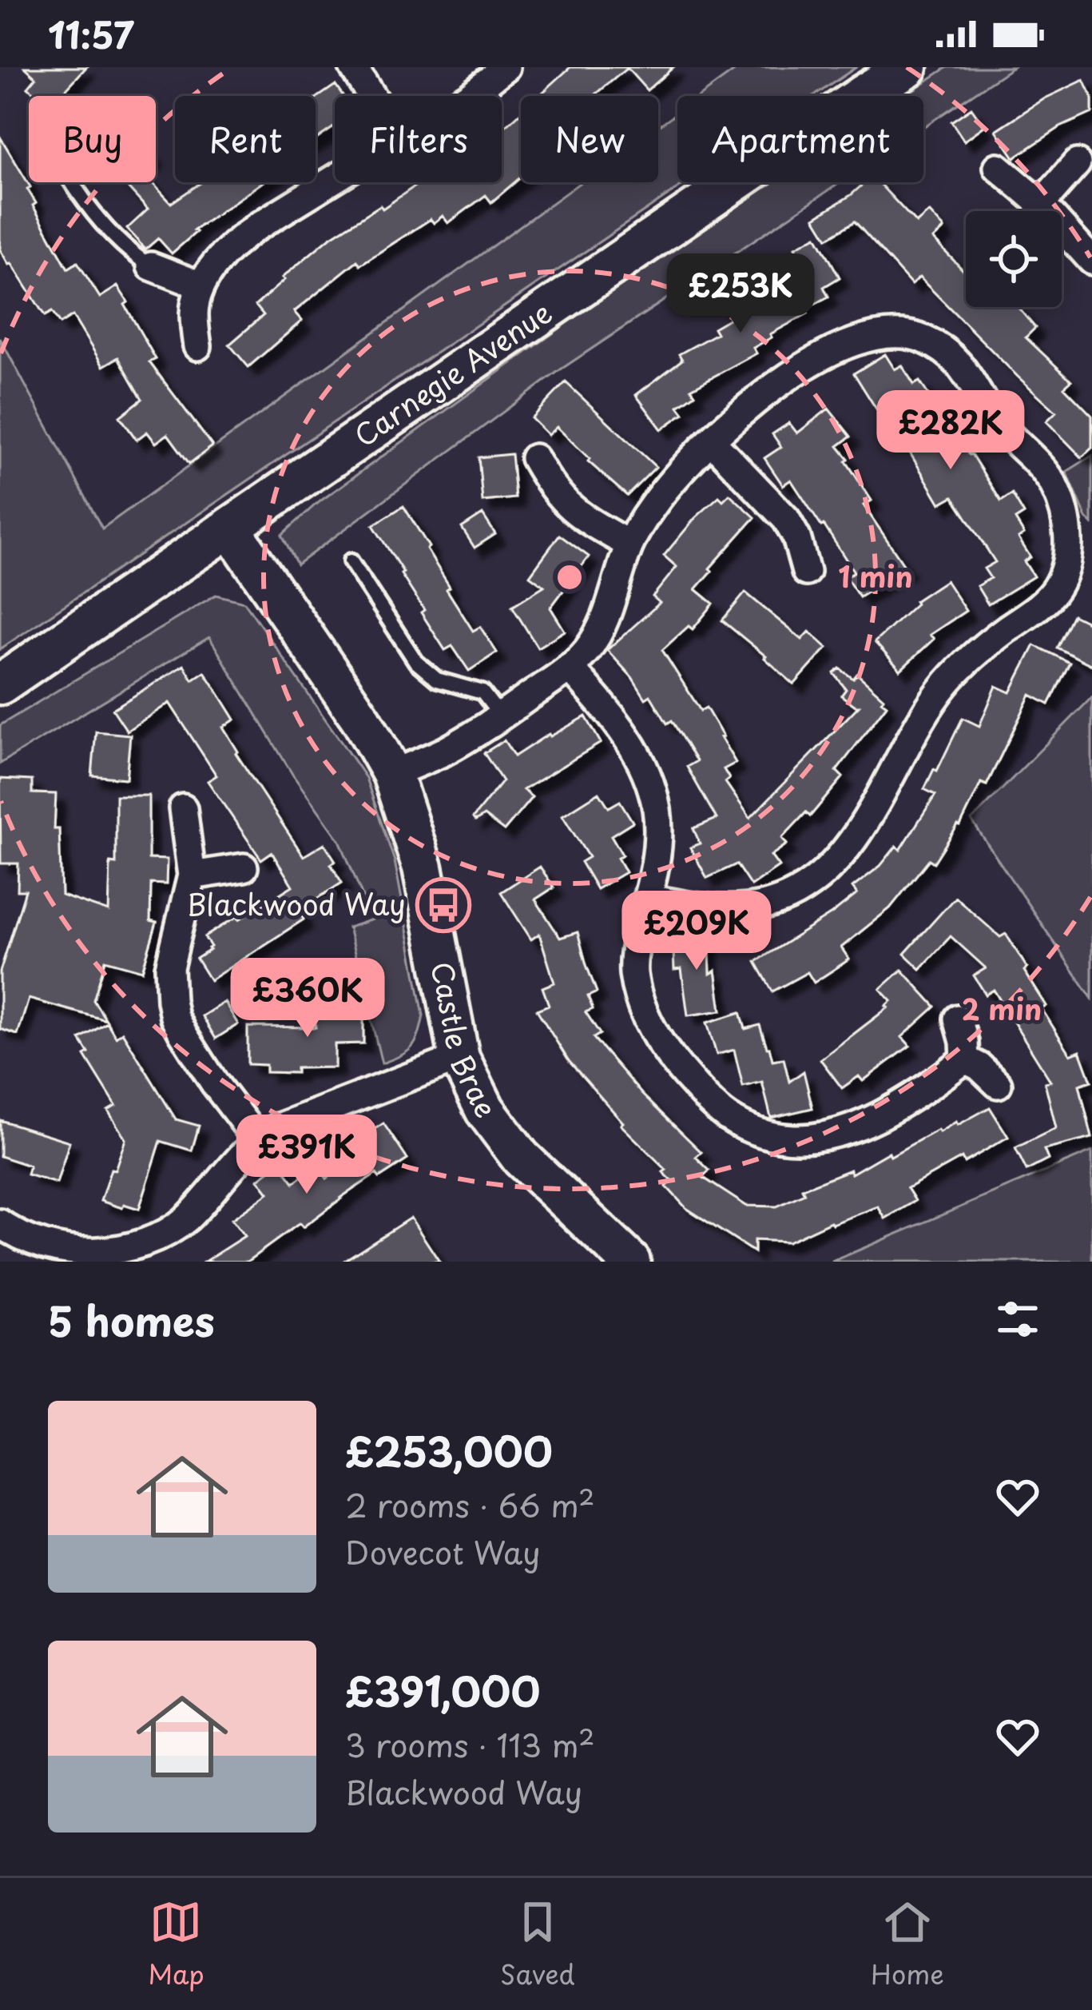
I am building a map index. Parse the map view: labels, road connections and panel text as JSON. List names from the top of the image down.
{
  "streets": {
    "street": ["Carnegie Avenue", "Castle Brae"]
  },
  "crossings": [
    ["Carnegie Avenue", "Castle Brae"]
  ],
  "places": {
    "bus stop": ["Blackwood Way"]
  },
  "page": {
    "status": "11:57",
    "chip": [
      "Buy",
      "Rent",
      "Filters",
      "New",
      "Apartment"
    ],
    "price": [
      "£253K",
      "£282K",
      "£209K",
      "£360K",
      "£391K"
    ],
    "heading": "5 homes",
    "list": [
      {
        "name": "£253,000",
        "note": "2 rooms · 66 m² · Dovecot Way"
      },
      {
        "name": "£391,000",
        "note": "3 rooms · 113 m² · Blackwood Way"
      }
    ],
    "tabs": ["Map", "Saved", "Home"]
  },
  "rings": ["1 min", "2 min"]
}
